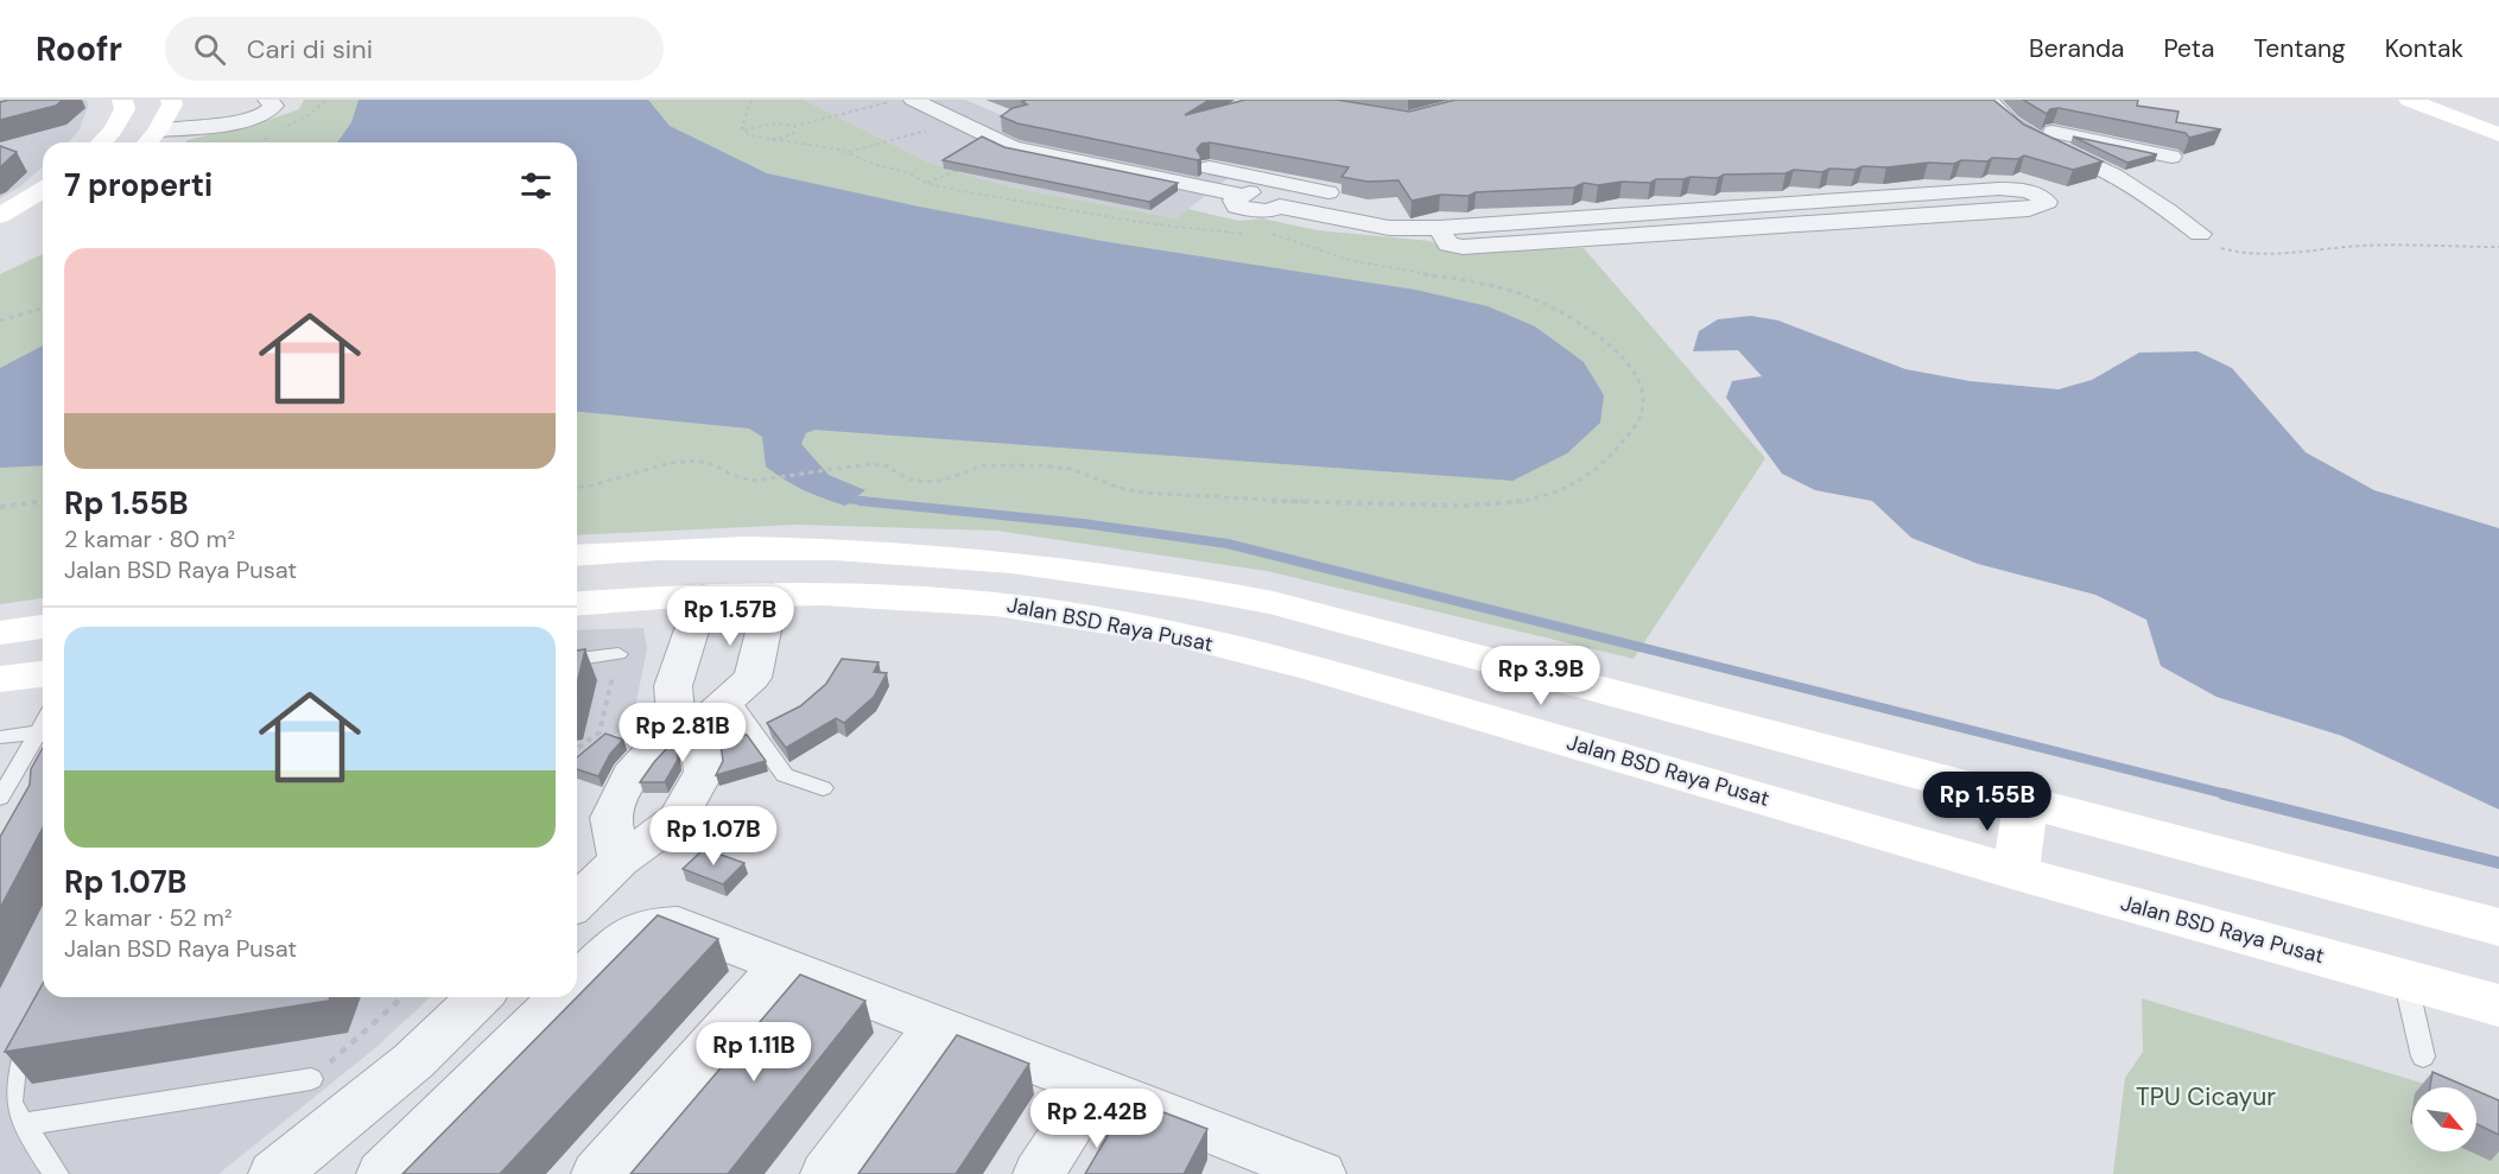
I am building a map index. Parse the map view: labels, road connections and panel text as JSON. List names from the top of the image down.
{
  "streets": {
    "main road": ["Jalan BSD Raya Pusat"]
  },
  "parks": ["TPU Cicayur"],
  "north": "bottom right",
  "page": {
    "header": "Roofr",
    "search": "Cari di sini",
    "nav": [
      "Beranda",
      "Peta",
      "Tentang",
      "Kontak"
    ],
    "heading": "7 properti",
    "list": [
      {
        "name": "Rp 1.55B",
        "note": "2 kamar · 80 m² · Jalan BSD Raya Pusat"
      },
      {
        "name": "Rp 1.07B",
        "note": "2 kamar · 52 m² · Jalan BSD Raya Pusat"
      }
    ],
    "price": [
      "Rp 1.57B",
      "Rp 3.9B",
      "Rp 2.81B",
      "Rp 1.55B",
      "Rp 1.07B",
      "Rp 1.11B",
      "Rp 2.42B"
    ]
  }
}
